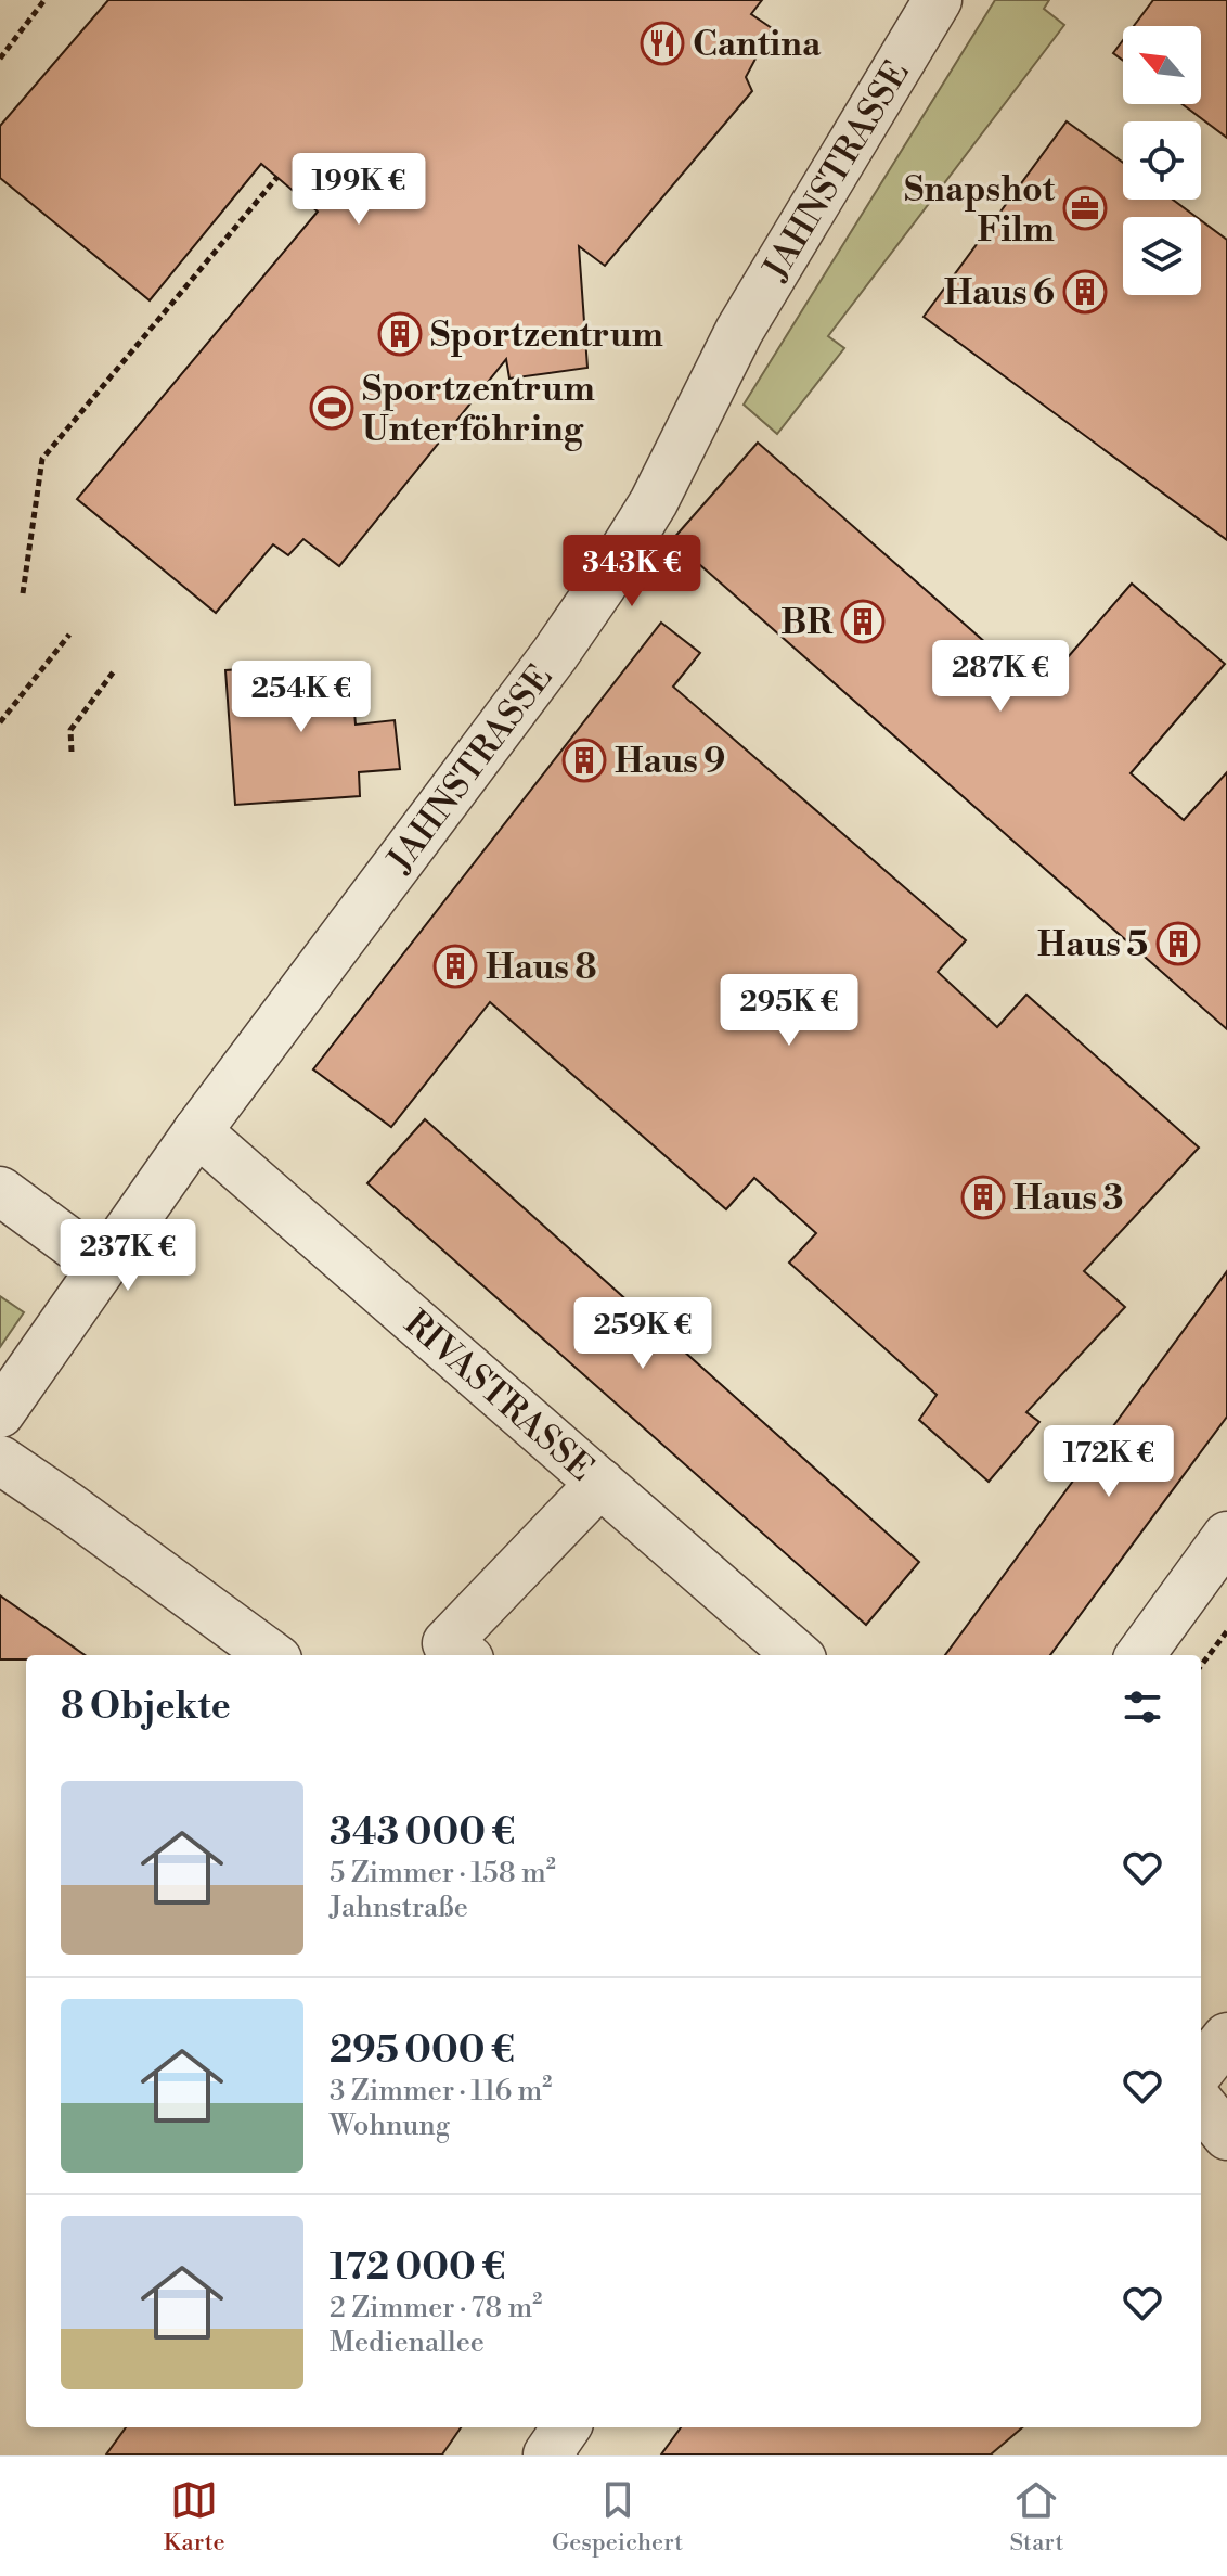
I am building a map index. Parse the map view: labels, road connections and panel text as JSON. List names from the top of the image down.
{
  "streets": {
    "street": ["JAHNSTRASSE", "RIVASTRASSE"]
  },
  "crossings": [
    ["JAHNSTRASSE", "RIVASTRASSE"]
  ],
  "places": {
    "restaurant": ["Cantina"],
    "office": ["Snapshot Film"],
    "building": [
      "Haus 6",
      "Sportzentrum",
      "BR",
      "Haus 9",
      "Haus 5",
      "Haus 8",
      "Haus 3"
    ],
    "sports": ["Sportzentrum Unterföhring"]
  },
  "north": "top left",
  "page": {
    "price": [
      "199K €",
      "343K €",
      "287K €",
      "254K €",
      "295K €",
      "237K €",
      "259K €",
      "172K €"
    ],
    "heading": "8 Objekte",
    "list": [
      {
        "name": "343 000 €",
        "note": "5 Zimmer · 158 m² · Jahnstraße"
      },
      {
        "name": "295 000 €",
        "note": "3 Zimmer · 116 m² · Wohnung"
      },
      {
        "name": "172 000 €",
        "note": "2 Zimmer · 78 m² · Medienallee"
      }
    ],
    "tabs": ["Karte", "Gespeichert", "Start"]
  }
}
